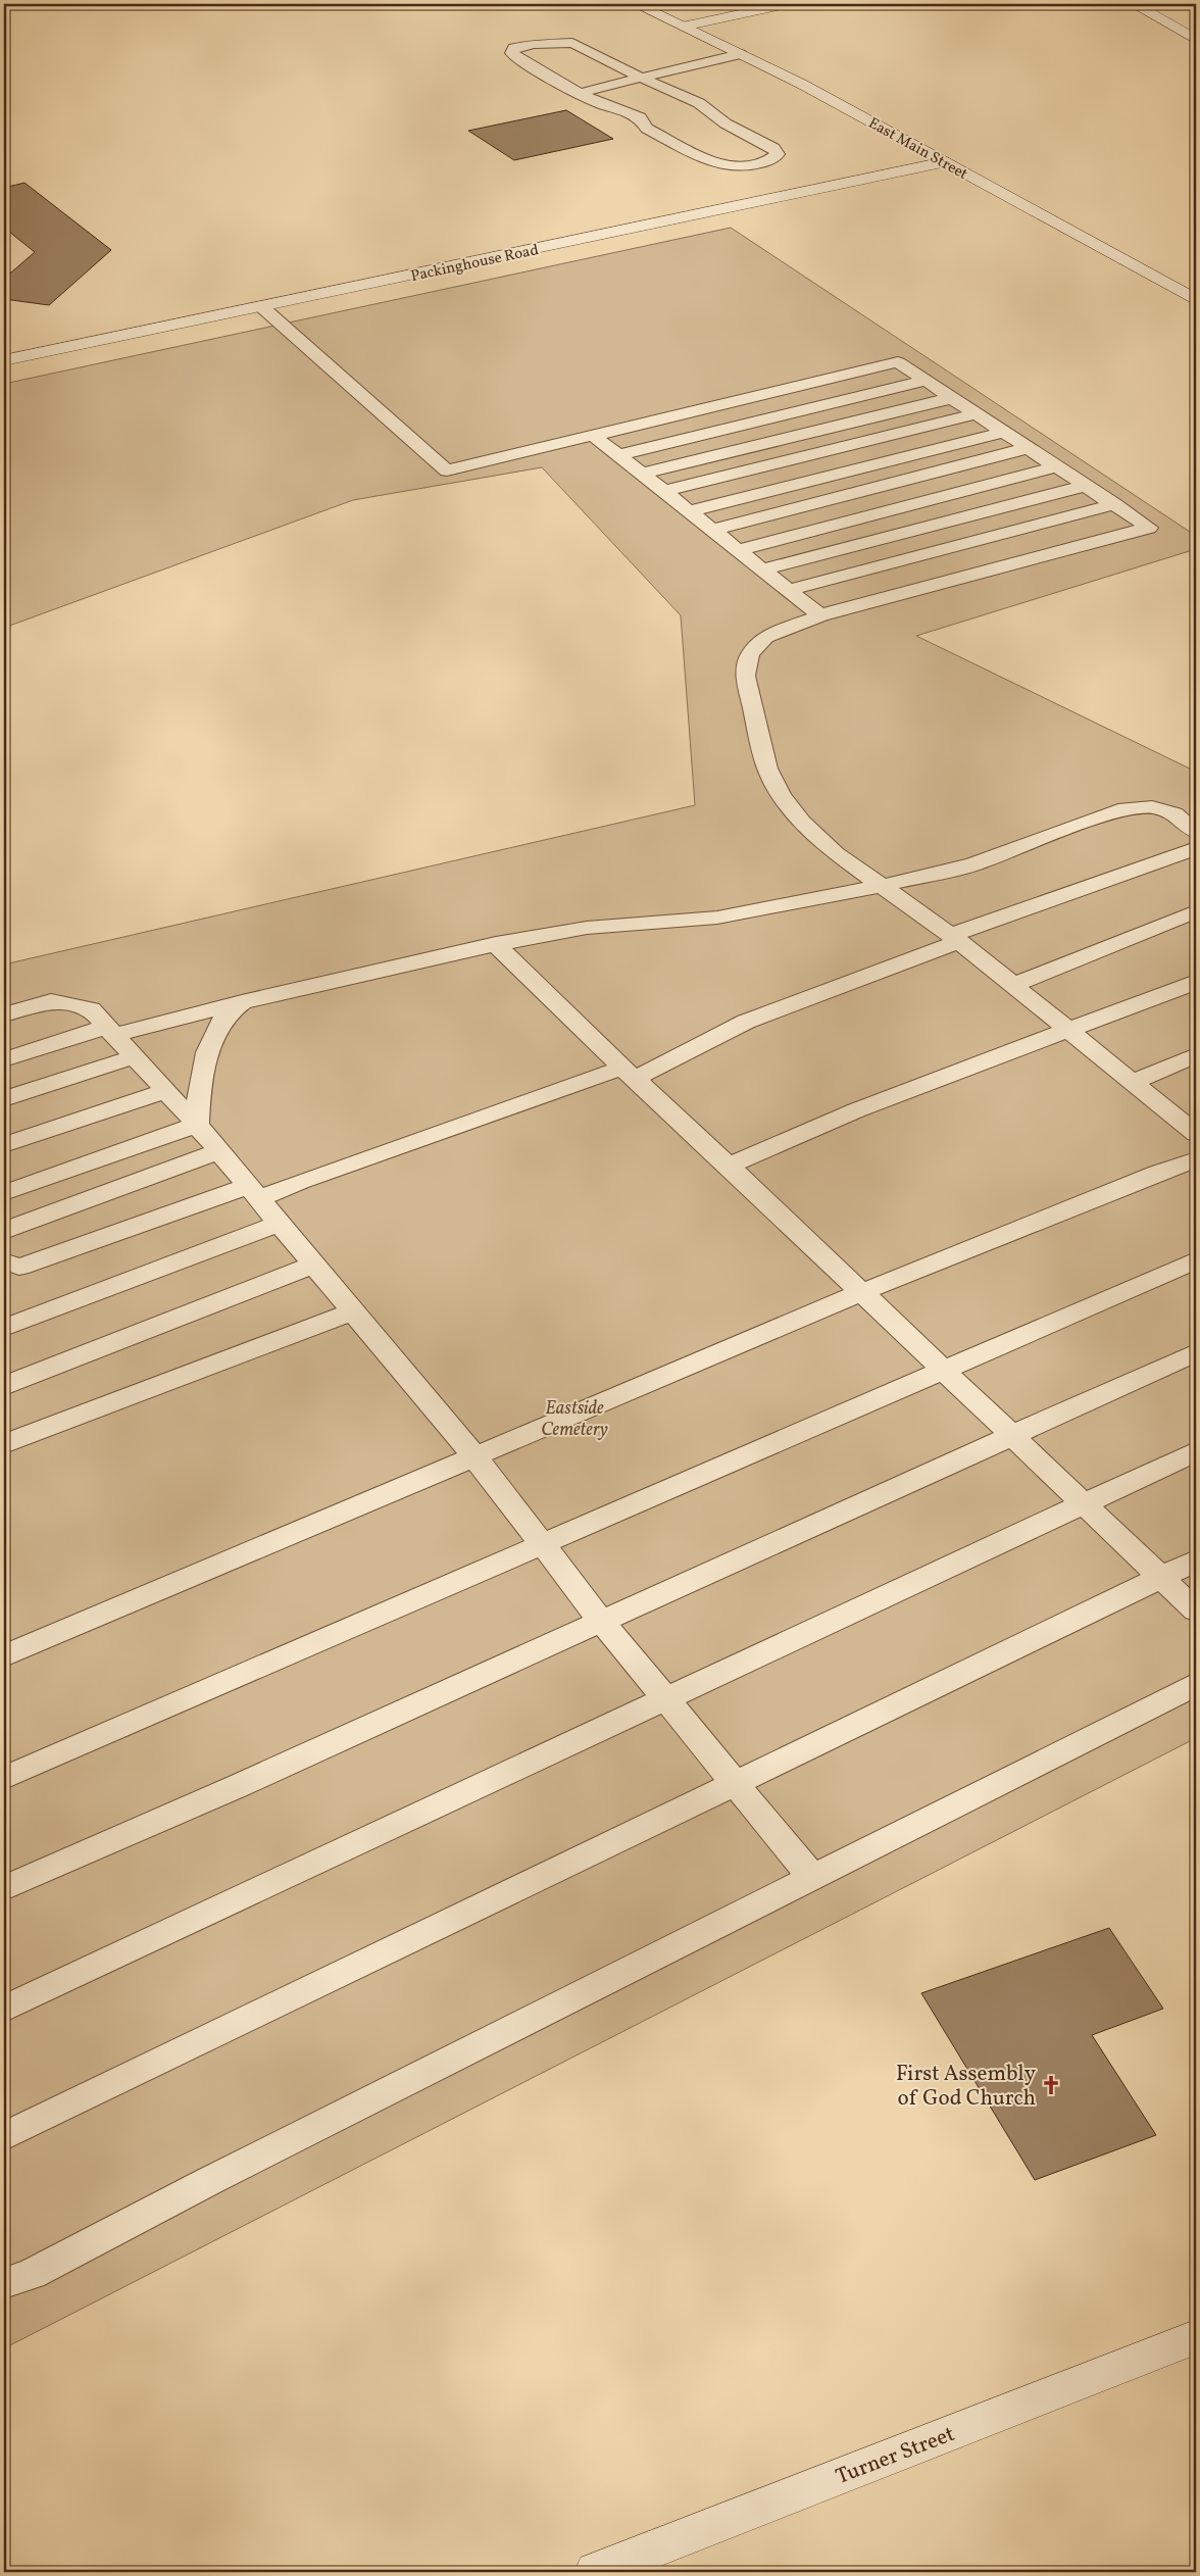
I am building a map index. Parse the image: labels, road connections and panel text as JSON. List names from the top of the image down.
{
  "streets": {
    "street": ["East Main Street", "Packinghouse Road", "Turner Street"]
  },
  "crossings": [
    ["East Main Street", "Packinghouse Road"]
  ],
  "parks": ["Eastside Cemetery"],
  "places": {
    "church": ["First Assembly of God Church"]
  }
}
